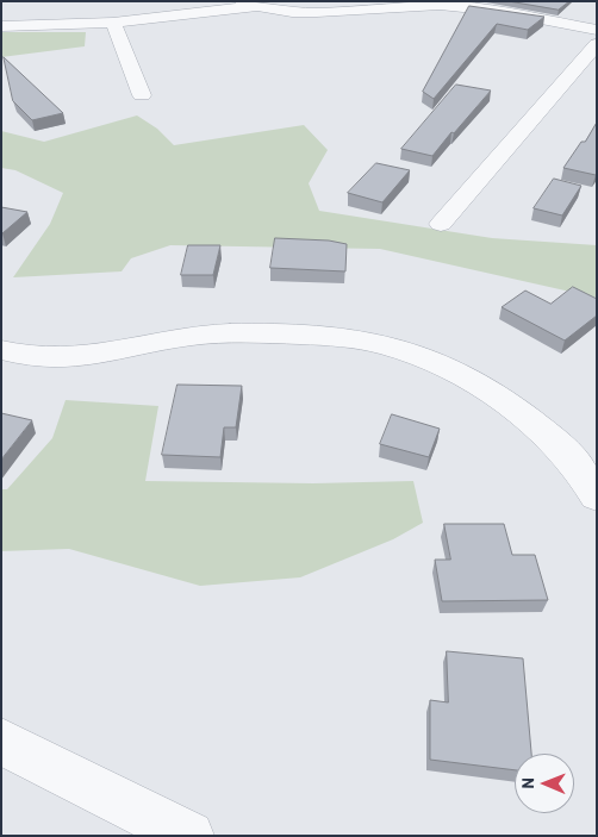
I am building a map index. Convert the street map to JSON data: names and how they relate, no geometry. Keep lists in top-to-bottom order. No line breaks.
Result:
{"north":"left"}
